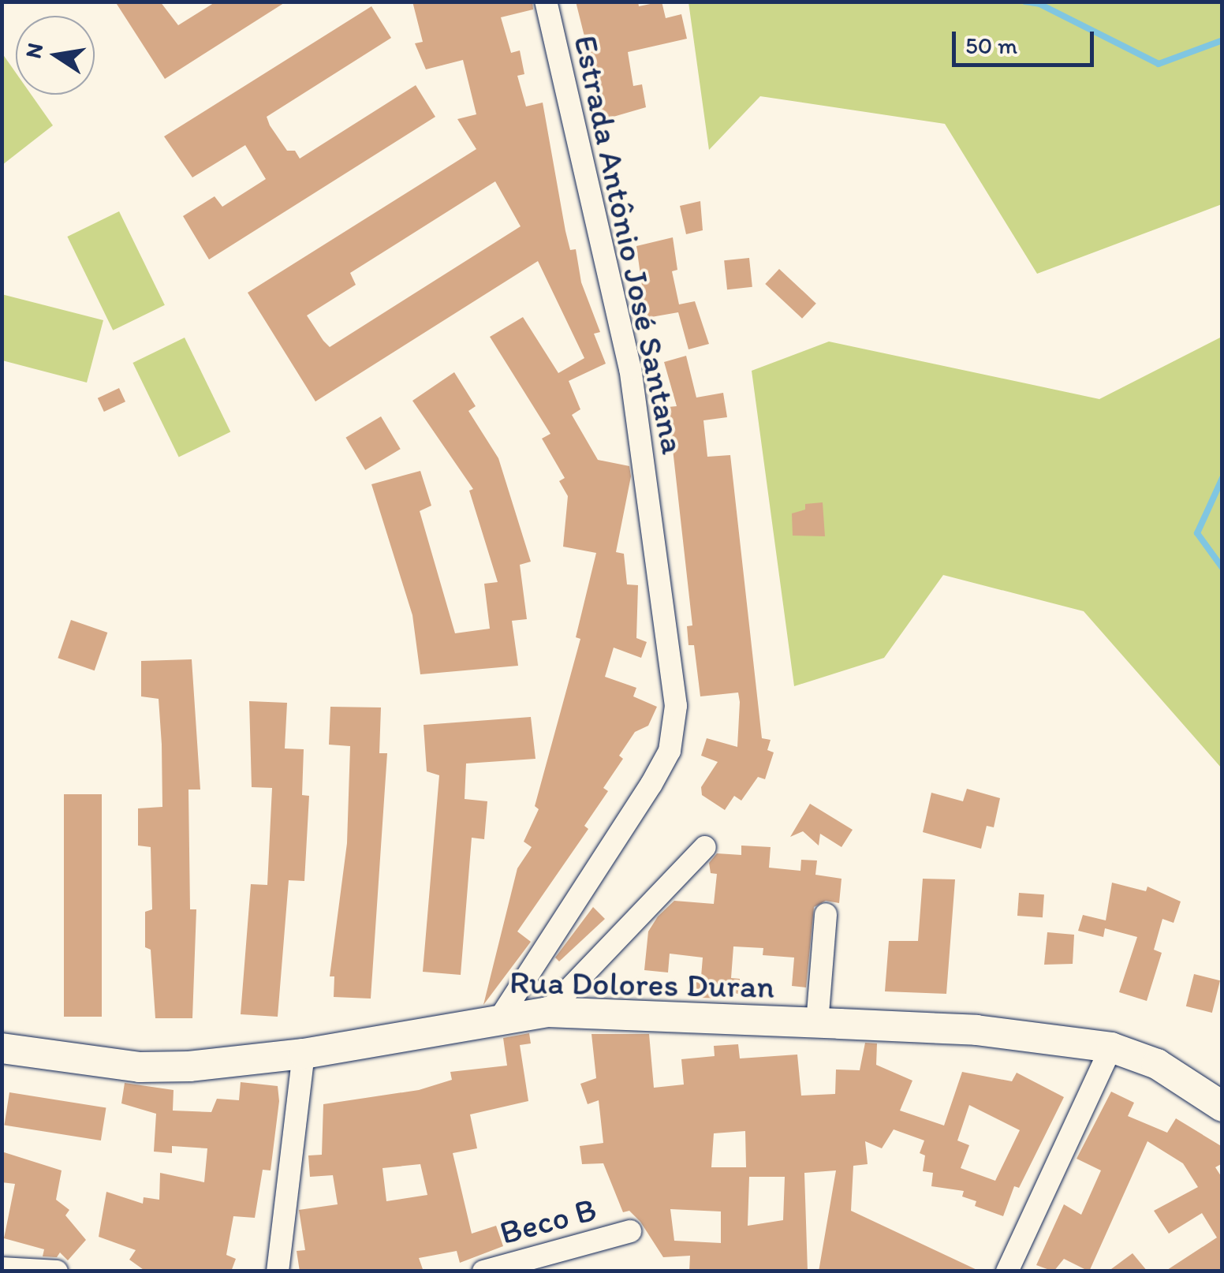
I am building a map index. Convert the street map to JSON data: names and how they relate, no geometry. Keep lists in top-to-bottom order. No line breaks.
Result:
{"streets":{"street":["Estrada Antônio José Santana","Rua Dolores Duran","Beco B"]},"crossings":[["Estrada Antônio José Santana","Rua Dolores Duran"]],"scale_bar":"50 m","north":"left"}
